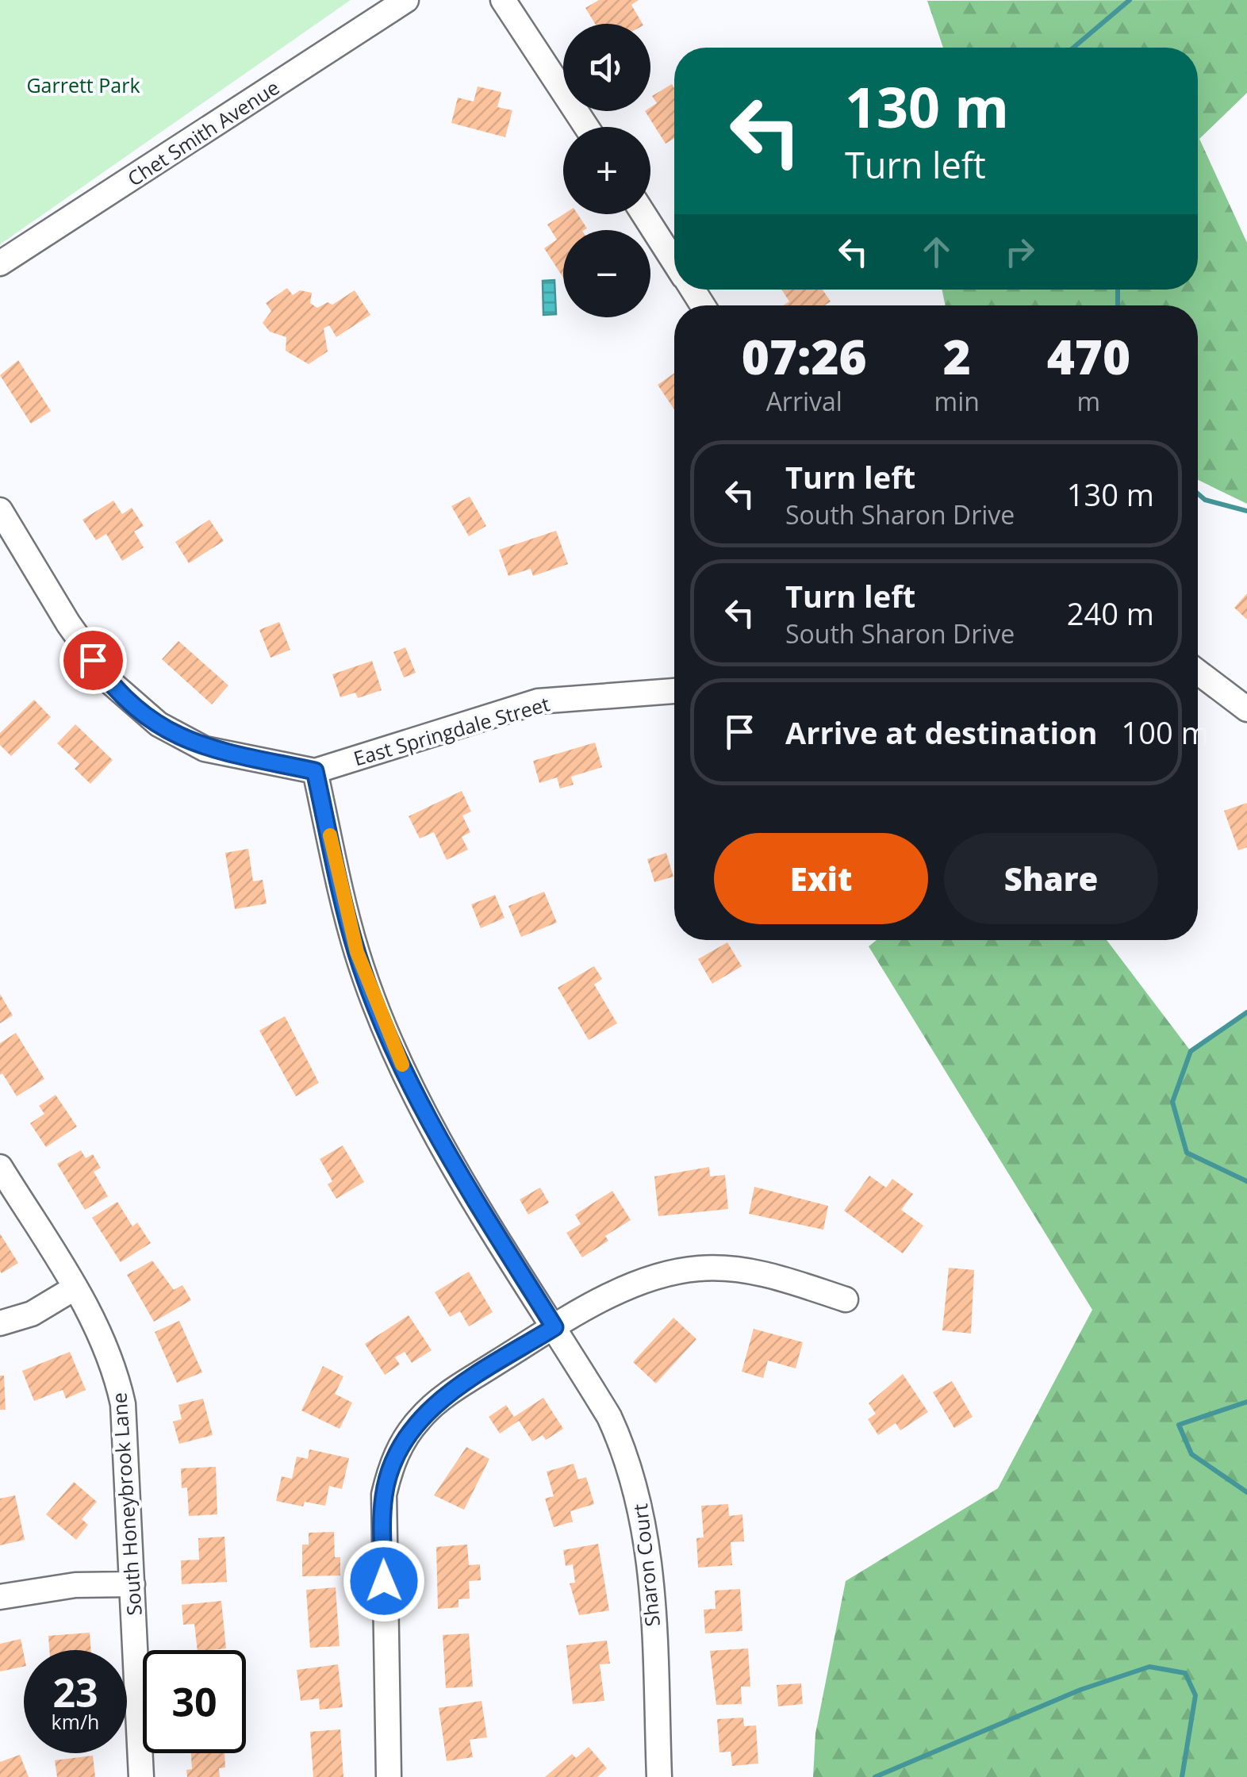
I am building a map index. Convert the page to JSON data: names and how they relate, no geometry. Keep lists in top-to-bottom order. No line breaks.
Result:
{"streets":{"street":["Chet Smith Avenue","East Springdale Street","South Honeybrook Lane","Sharon Court"]},"crossings":[["East Springdale Street","Sharon Court"]],"parks":["Garrett Park"],"page":{"map_buttons":["+","−"],"turn":["130 m","Turn left"],"eta":["07:26","Arrival","2","min","470","m"],"list":[{"name":"Turn left","note":"South Sharon Drive","value":"130 m"},{"name":"Turn left","note":"South Sharon Drive","value":"240 m"},{"name":"Arrive at destination","value":"100 m"}],"buttons":["Exit","Share"],"speed":"23 km/h","limit":"30"}}
